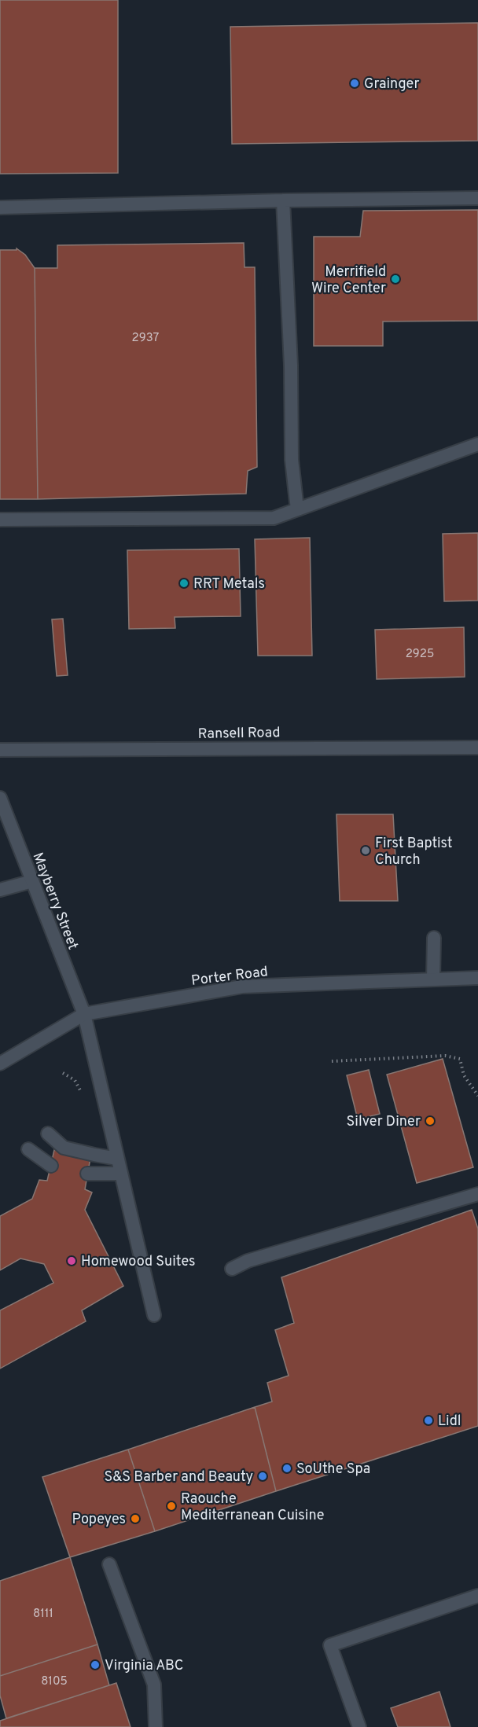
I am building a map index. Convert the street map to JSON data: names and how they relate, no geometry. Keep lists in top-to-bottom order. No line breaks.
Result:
{"streets":{"street":["Ransell Road","Mayberry Street","Porter Road"]},"crossings":[["Mayberry Street","Porter Road"]],"places":["Grainger","Merrifield Wire Center","RRT Metals","First Baptist Church","Silver Diner","Homewood Suites","Lidl","SoUthe Spa","S&S Barber and Beauty","Raouche Mediterranean Cuisine","Popeyes","Virginia ABC"],"house_numbers":["2937","2925","8111","8105"]}
